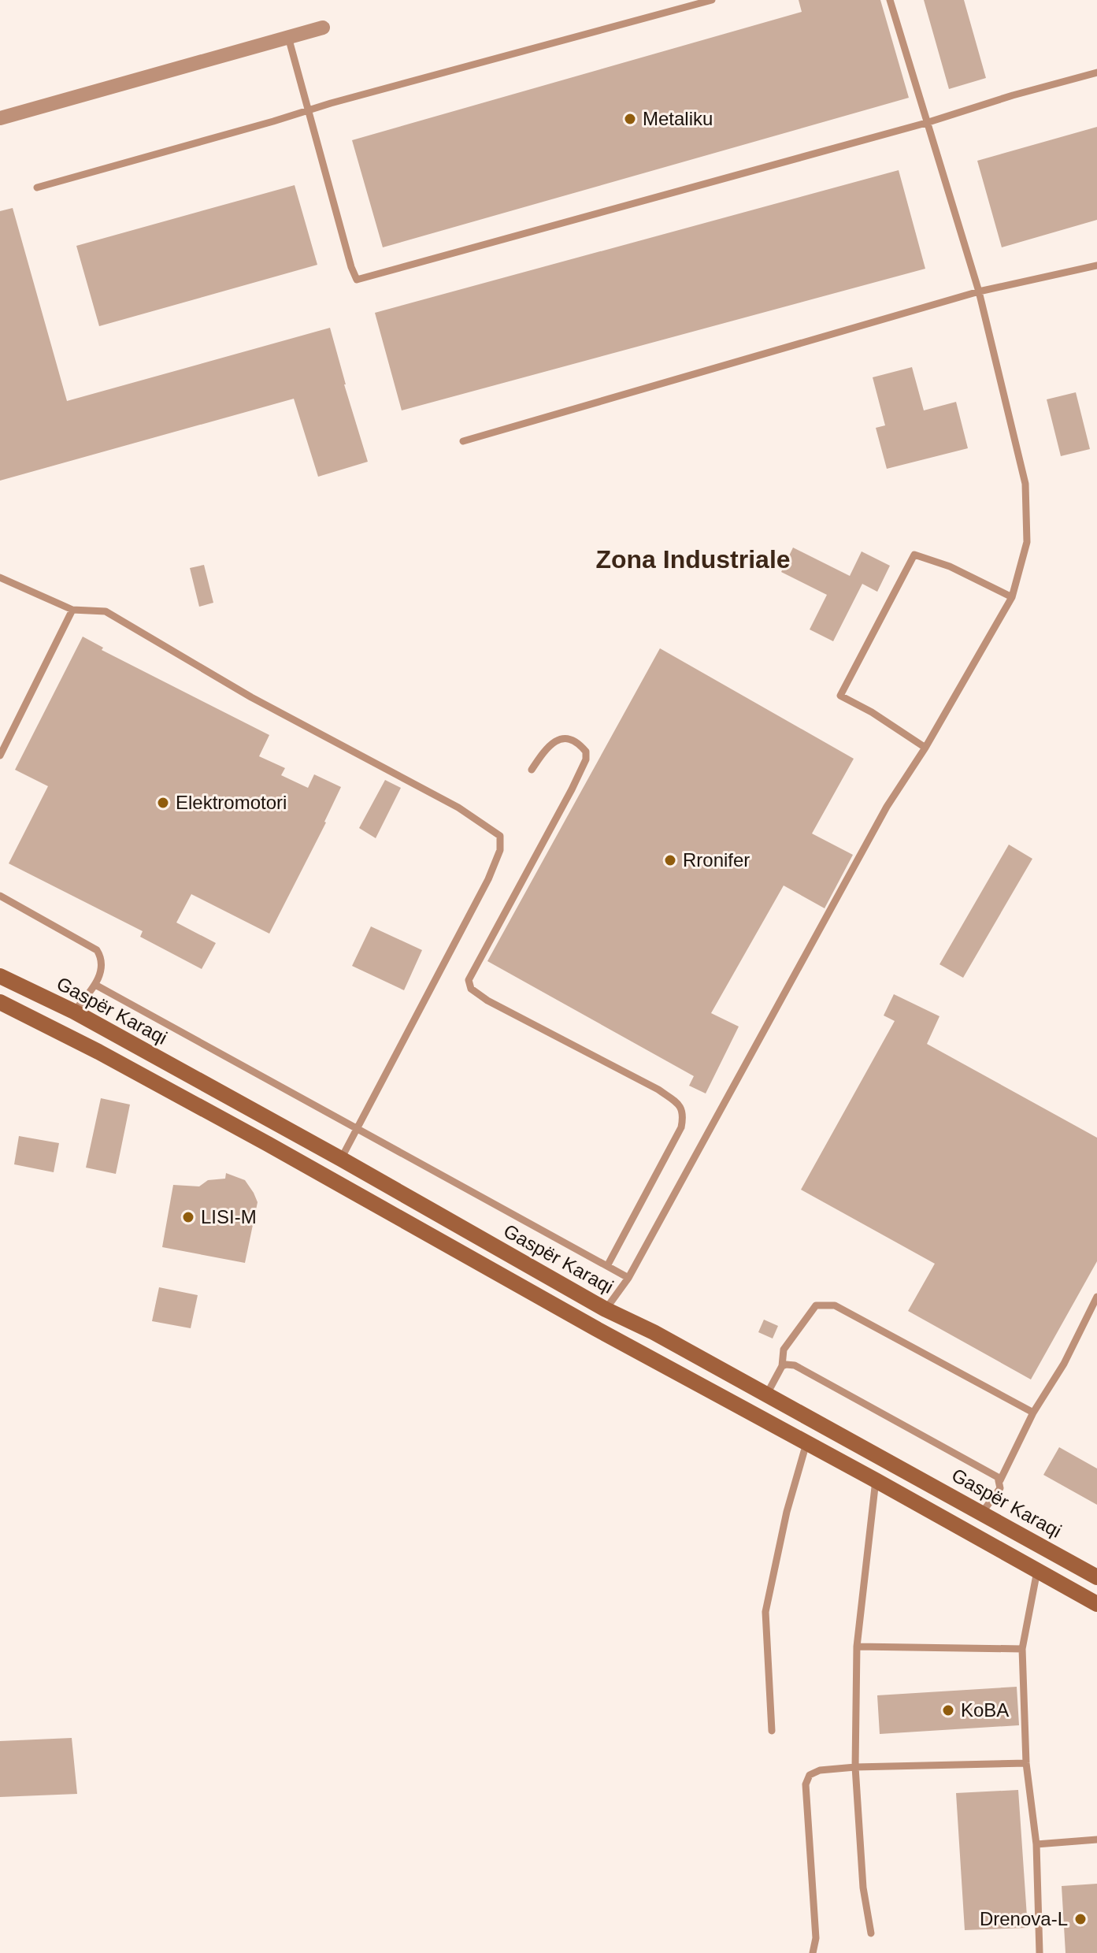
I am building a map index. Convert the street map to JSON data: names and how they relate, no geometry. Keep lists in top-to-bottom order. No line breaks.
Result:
{"streets":{"main road":["Gaspër Karaqi"]},"districts":["Zona Industriale"],"places":["Metaliku","Elektromotori","Rronifer","LISI-M","KoBA","Drenova-L"]}
